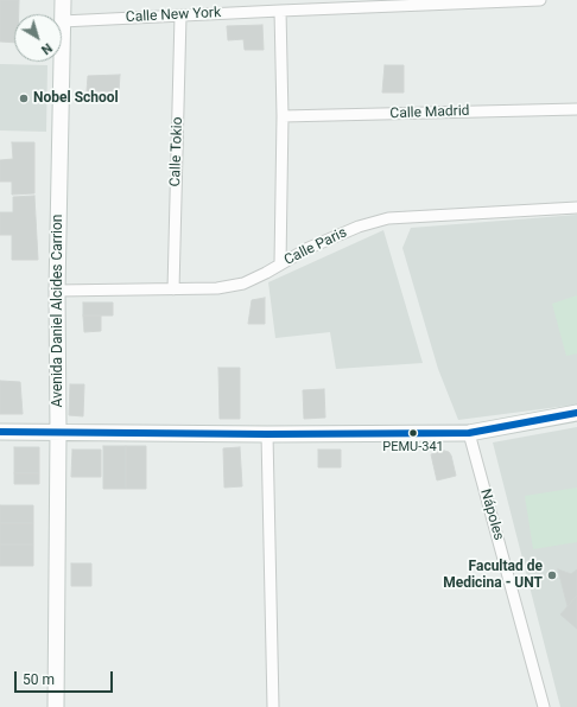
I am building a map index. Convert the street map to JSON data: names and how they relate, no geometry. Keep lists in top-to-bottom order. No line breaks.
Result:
{"streets":{"street":["Calle New York","Calle Madrid","Calle Tokio","Calle Paris","Avenida Daniel Alcides Carrion","Nápoles"]},"crossings":[["Calle New York","Calle Tokio"],["Calle New York","Avenida Daniel Alcides Carrion"],["Calle Tokio","Calle Paris"],["Calle Paris","Avenida Daniel Alcides Carrion"]],"places":["Nobel School","PEMU-341","Facultad de Medicina - UNT"],"scale_bar":"50 m","north":"bottom right"}
